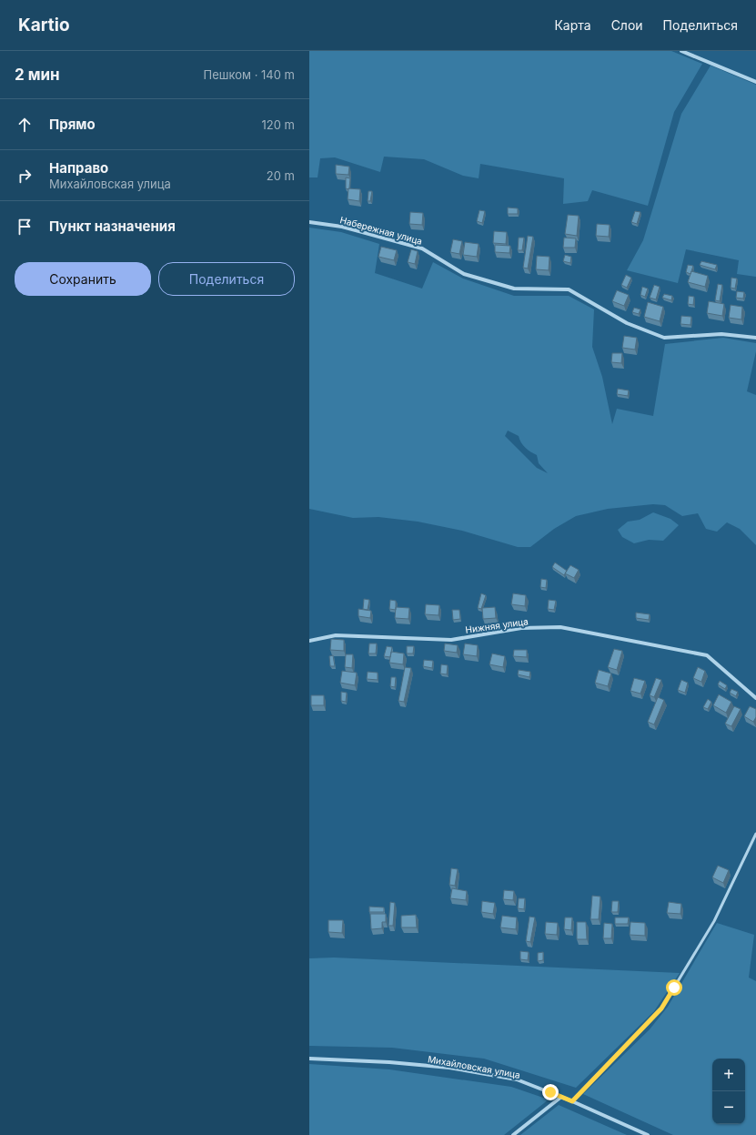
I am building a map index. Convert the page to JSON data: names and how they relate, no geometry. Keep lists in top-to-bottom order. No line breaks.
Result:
{"streets":{"street":["Набережная улица","Нижняя улица","Михайловская улица"]},"page":{"header":"Kartio","nav":["Карта","Слои","Поделиться"],"heading":["2 мин","Пешком · 140 m"],"list":[["Прямо","120 m"],["Направо","Михайловская улица","20 m"],"Пункт назначения"],"buttons":["Сохранить","Поделиться"],"map_buttons":["+","−"]}}
